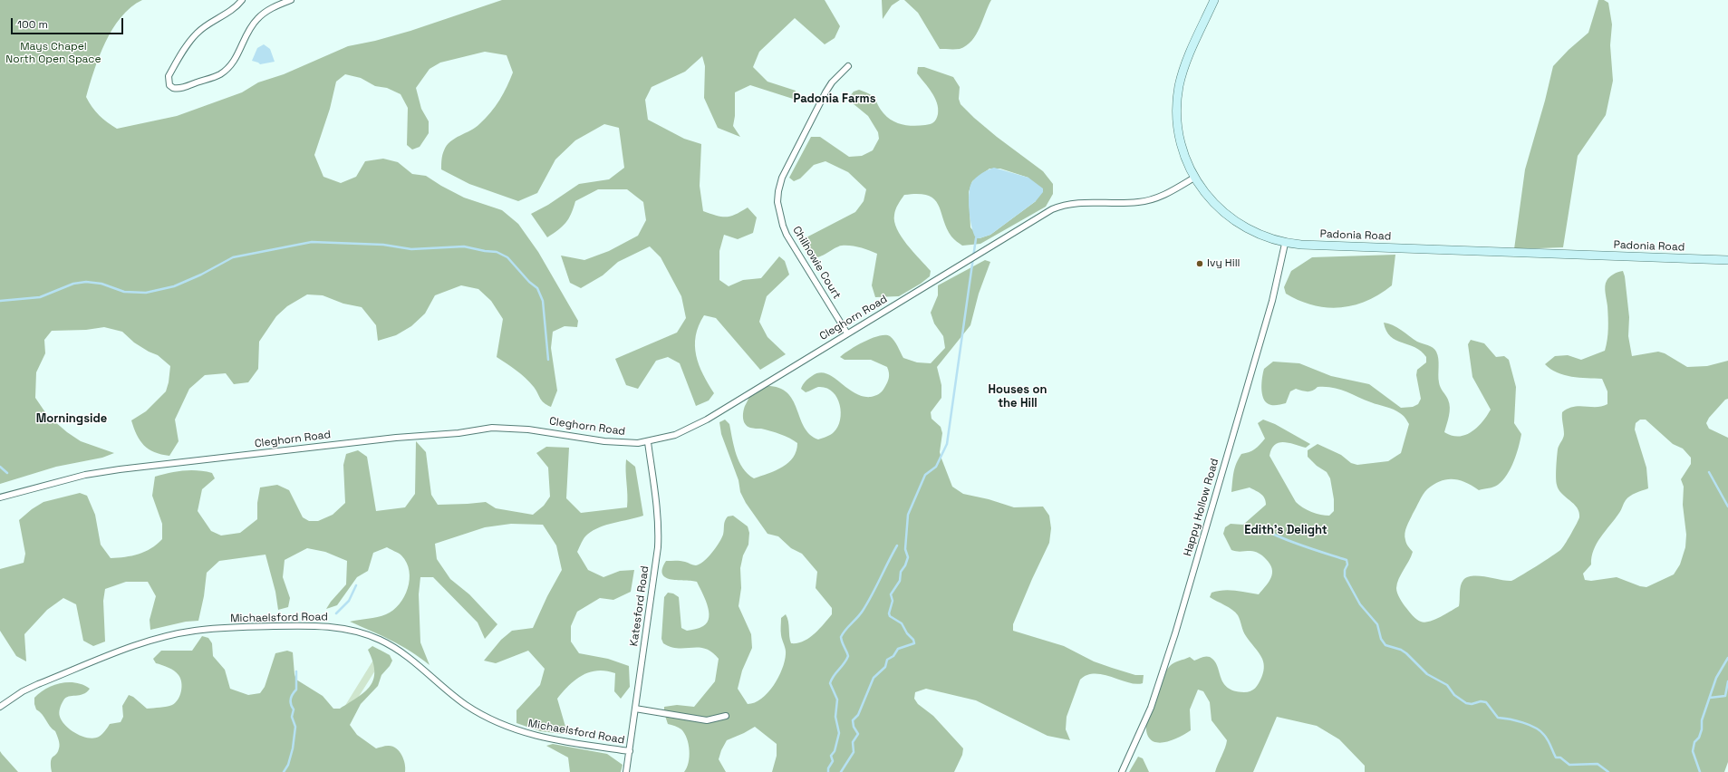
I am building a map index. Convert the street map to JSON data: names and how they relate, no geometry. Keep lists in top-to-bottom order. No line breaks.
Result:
{"streets":{"main road":["Padonia Road"],"street":["Chilhowie Court","Cleghorn Road","Happy Hollow Road","Katesford Road","Michaelsford Road"]},"crossings":[["Padonia Road","Cleghorn Road"],["Padonia Road","Happy Hollow Road"],["Chilhowie Court","Cleghorn Road"],["Cleghorn Road","Katesford Road"],["Katesford Road","Michaelsford Road"]],"districts":["Padonia Farms","Houses on the Hill","Morningside","Edith's Delight"],"parks":["Mays Chapel North Open Space"],"places":["Ivy Hill"],"scale_bar":"100 m"}
